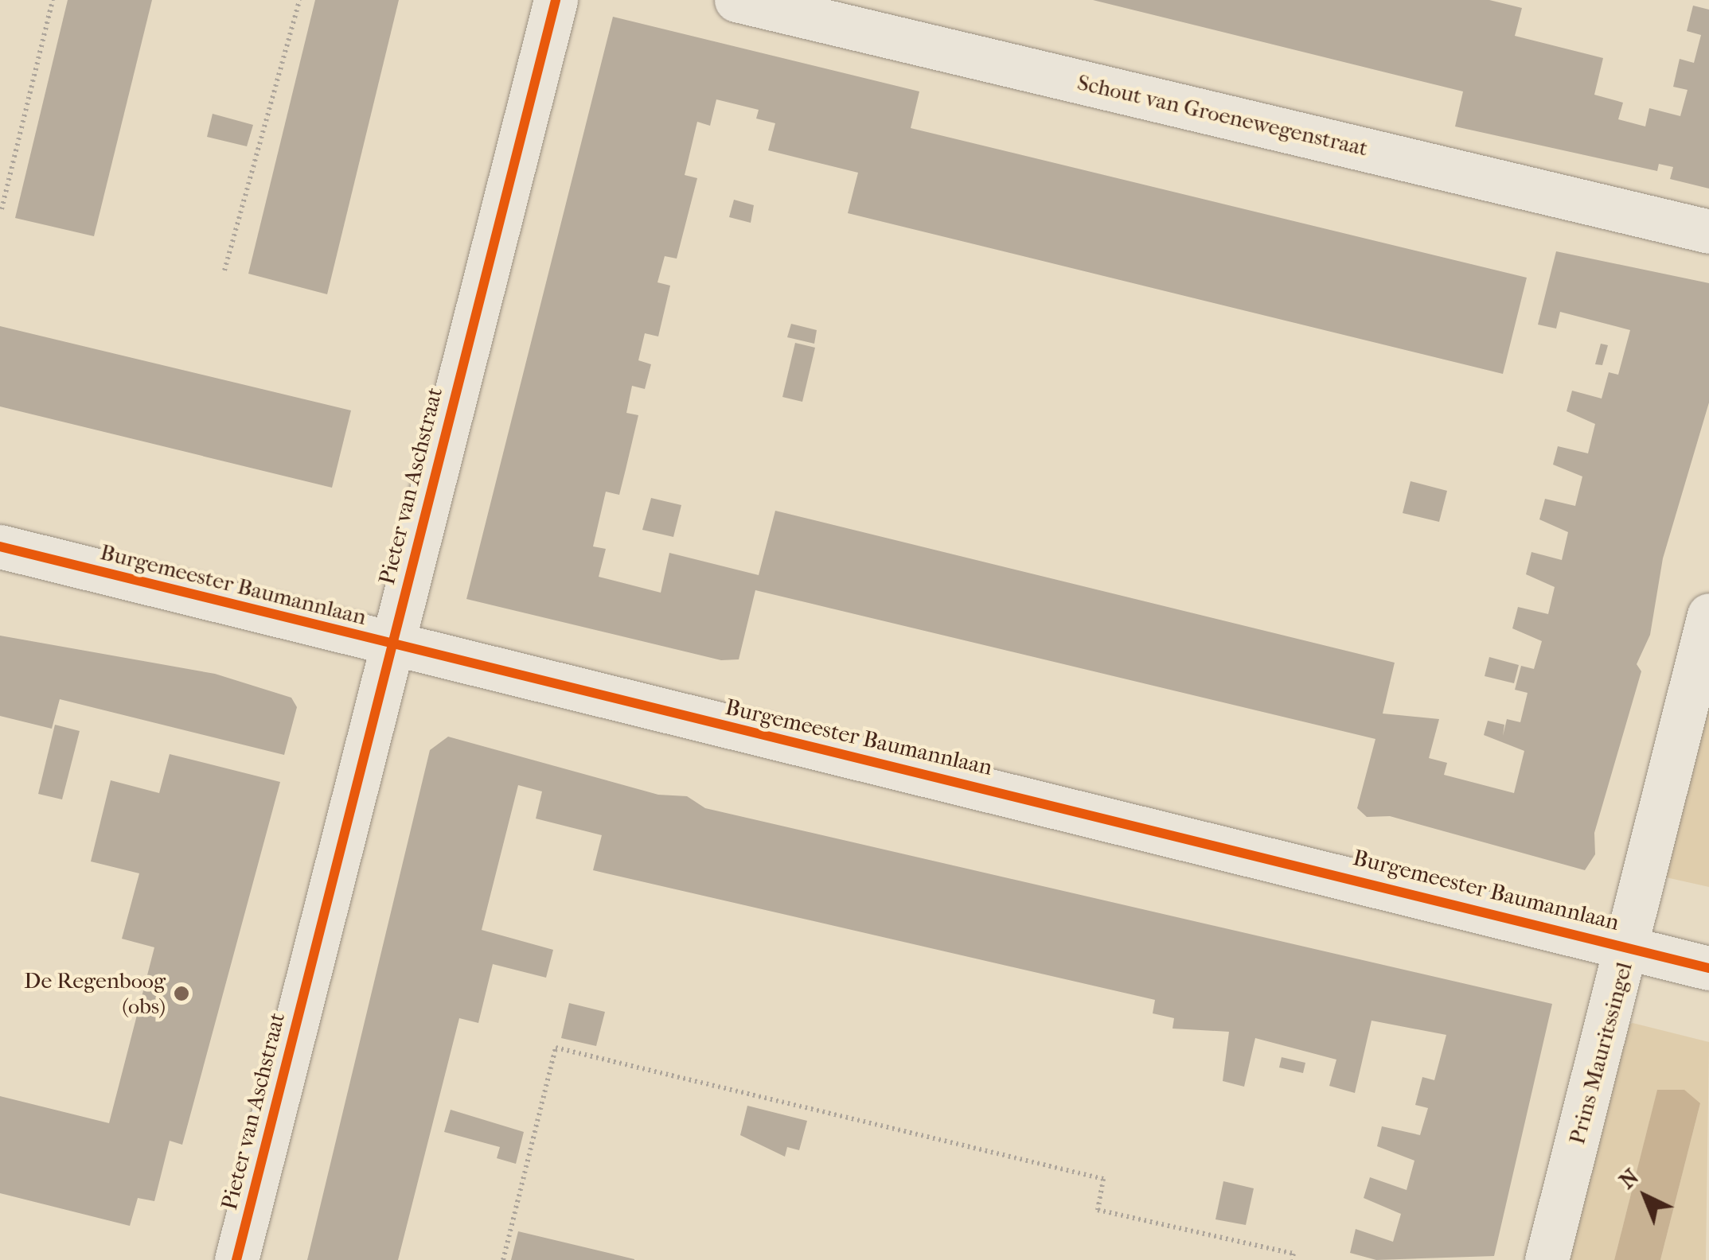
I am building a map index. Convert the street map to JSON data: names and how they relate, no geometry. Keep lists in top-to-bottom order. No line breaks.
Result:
{"streets":{"street":["Schout van Groenewegenstraat","Pieter van Aschstraat","Burgemeester Baumannlaan","Prins Mauritssingel"]},"crossings":[["Pieter van Aschstraat","Burgemeester Baumannlaan"],["Burgemeester Baumannlaan","Prins Mauritssingel"]],"places":["De Regenboog (obs)"],"north":"top left"}
